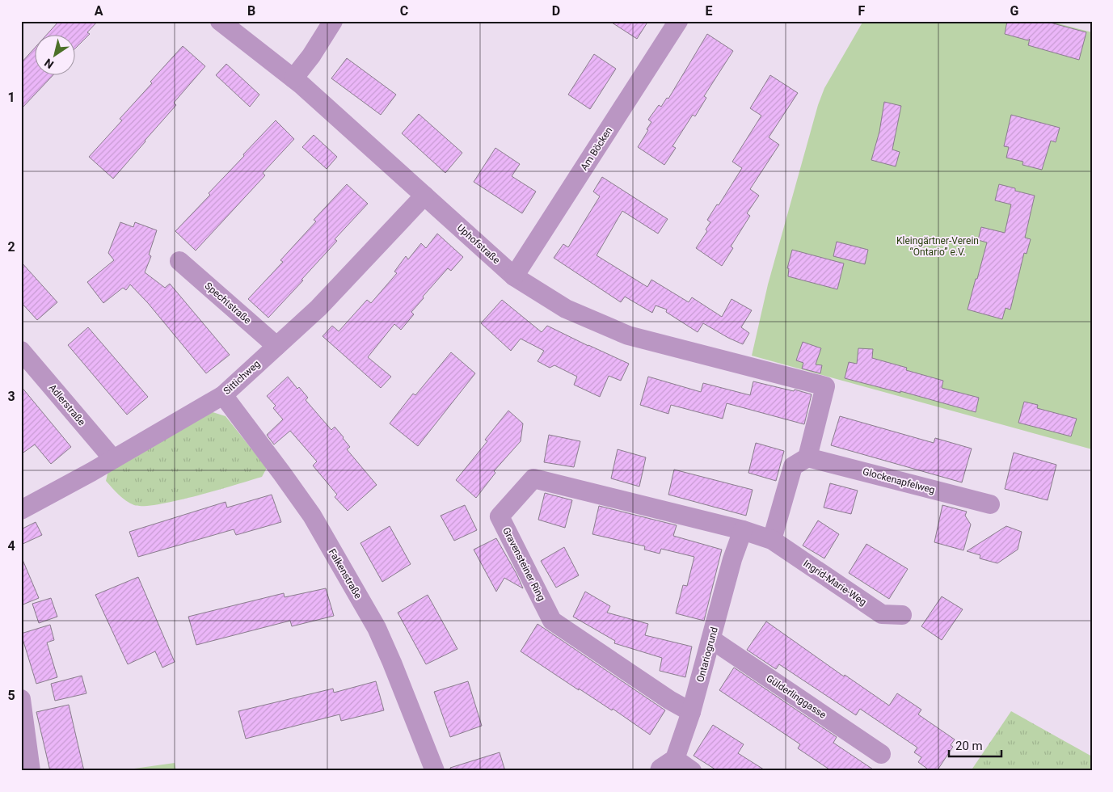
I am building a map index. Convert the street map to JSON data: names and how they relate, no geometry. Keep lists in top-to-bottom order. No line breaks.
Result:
{"streets":{"street":["Am Böcken","Uphofstraße","Spechtstraße","Sittichweg","Adlerstraße","Glockenapfelweg","Gravensteiner Ring","Falkenstraße","Ingrid-Marie-Weg","Ontariogrund","Gülderlinggasse"]},"crossings":[["Am Böcken","Uphofstraße"],["Uphofstraße","Sittichweg"],["Uphofstraße","Glockenapfelweg"],["Spechtstraße","Sittichweg"],["Sittichweg","Adlerstraße"],["Sittichweg","Falkenstraße"],["Gravensteiner Ring","Ingrid-Marie-Weg"],["Gravensteiner Ring","Ontariogrund"],["Ontariogrund","Gülderlinggasse"]],"parks":["Kleingärtner-Verein “Ontario” e.V."],"scale_bar":"20 m","north":"bottom left","grid":{"columns":["A","B","C","D","E","F","G"],"rows":["1","2","3","4","5"]}}
